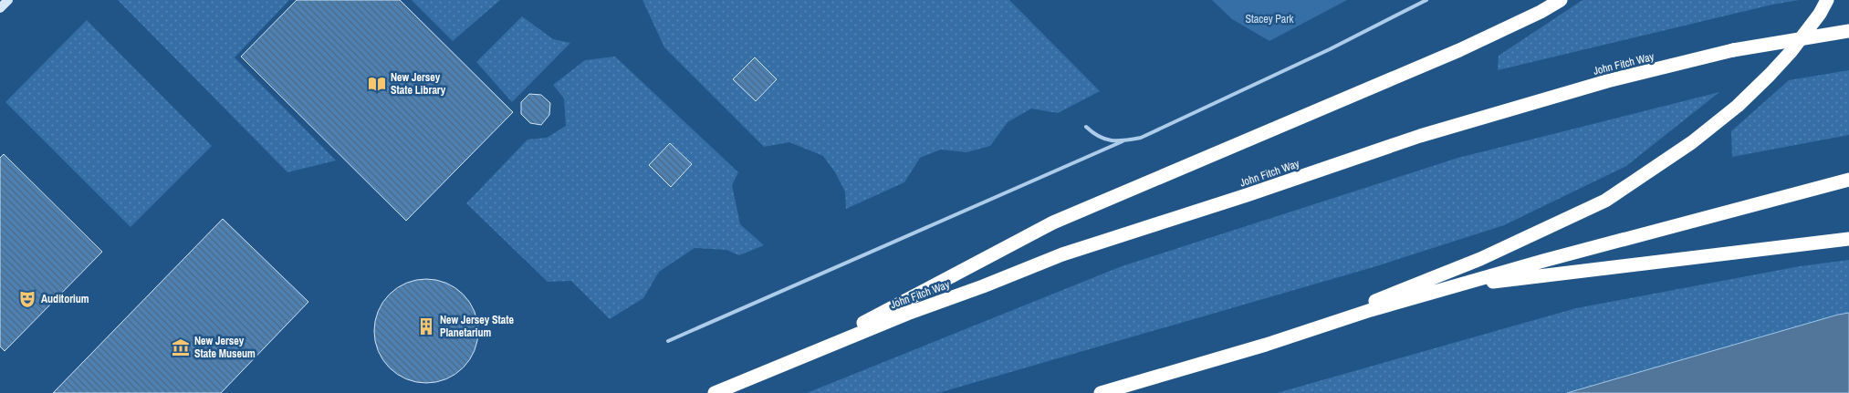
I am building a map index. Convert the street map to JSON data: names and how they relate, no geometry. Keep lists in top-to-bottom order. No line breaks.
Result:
{"streets":{"highway":["John Fitch Way"]},"parks":["Stacey Park"],"places":{"library":["New Jersey State Library"],"theatre":["Auditorium"],"building":["New Jersey State Planetarium"],"museum":["New Jersey State Museum"]}}
